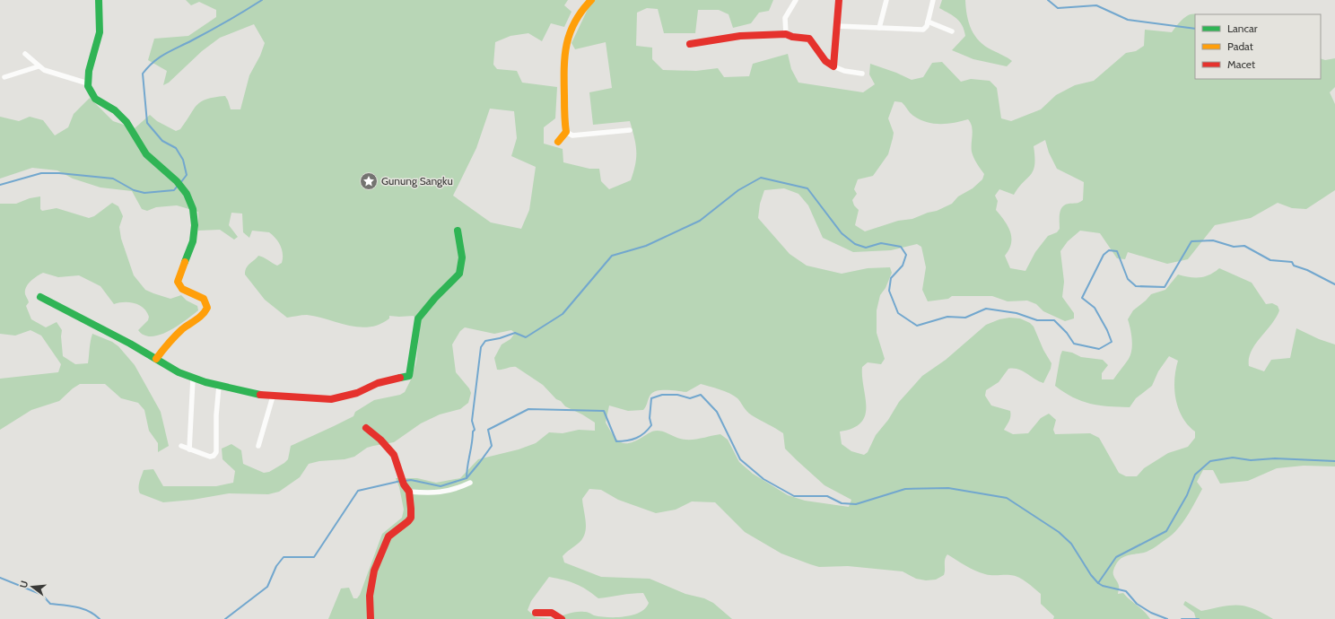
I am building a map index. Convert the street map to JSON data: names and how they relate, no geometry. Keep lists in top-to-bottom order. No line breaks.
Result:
{"places":{"place":["Gunung Sangku"]},"legend":["Lancar","Padat","Macet"],"north":"left"}
